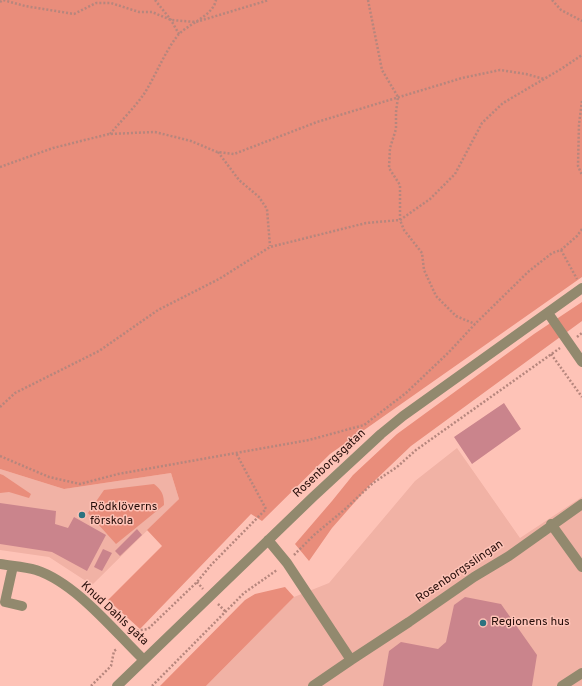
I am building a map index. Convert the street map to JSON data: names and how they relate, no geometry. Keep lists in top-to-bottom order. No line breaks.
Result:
{"streets":{"street":["Rosenborgsgatan","Rosenborgsslingan","Knud Dahls gata"]},"crossings":[["Rosenborgsgatan","Knud Dahls gata"]],"places":["Rödklöverns förskola","Regionens hus"]}
